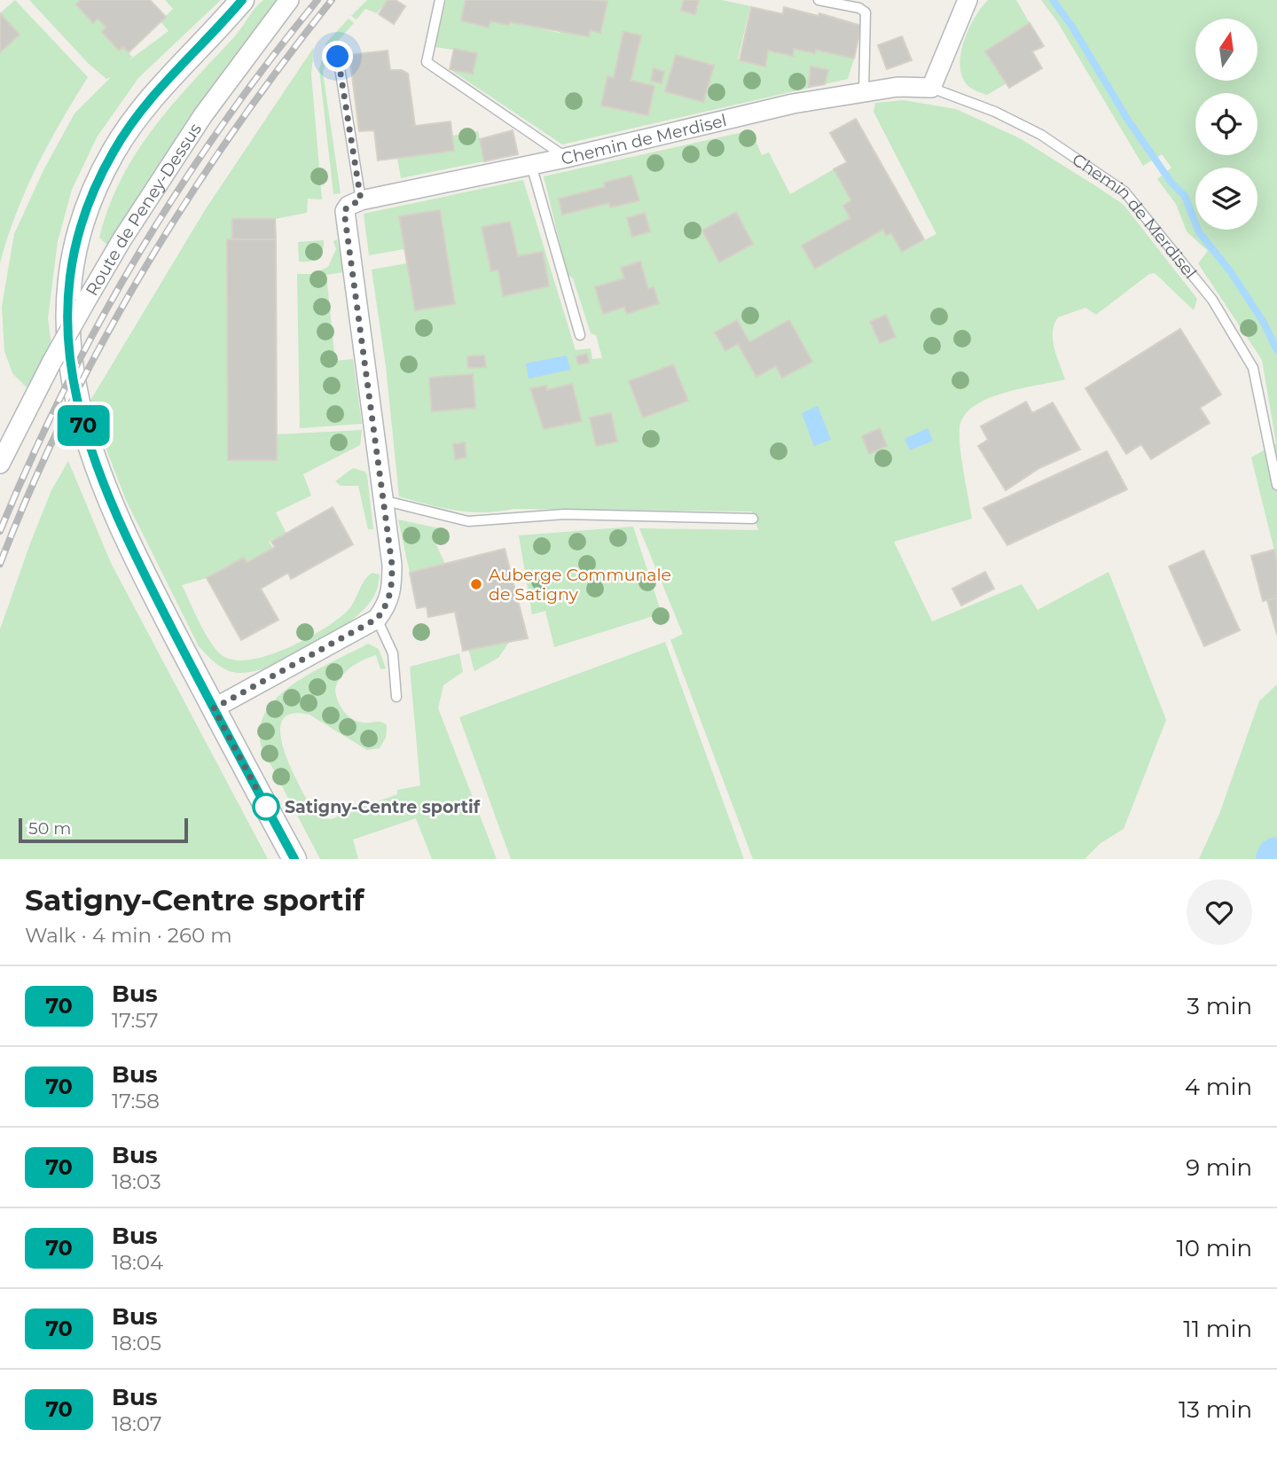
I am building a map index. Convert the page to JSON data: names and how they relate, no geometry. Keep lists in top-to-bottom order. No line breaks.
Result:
{"streets":{"street":["Chemin de Merdisel","Route de Peney-Dessus"]},"places":["Auberge Communale de Satigny","Satigny-Centre sportif"],"lines":["bus line 70"],"scale_bar":"50 m","north":"top","page":{"on_map":"70","scale":"50 m","heading":["Satigny-Centre sportif","Walk · 4 min · 260 m"],"list":[{"mark":"70","name":"Bus","note":"17:57","value":"3 min"},{"mark":"70","name":"Bus","note":"17:58","value":"4 min"},{"mark":"70","name":"Bus","note":"18:03","value":"9 min"},{"mark":"70","name":"Bus","note":"18:04","value":"10 min"},{"mark":"70","name":"Bus","note":"18:05","value":"11 min"},{"mark":"70","name":"Bus","note":"18:07","value":"13 min"}]}}
